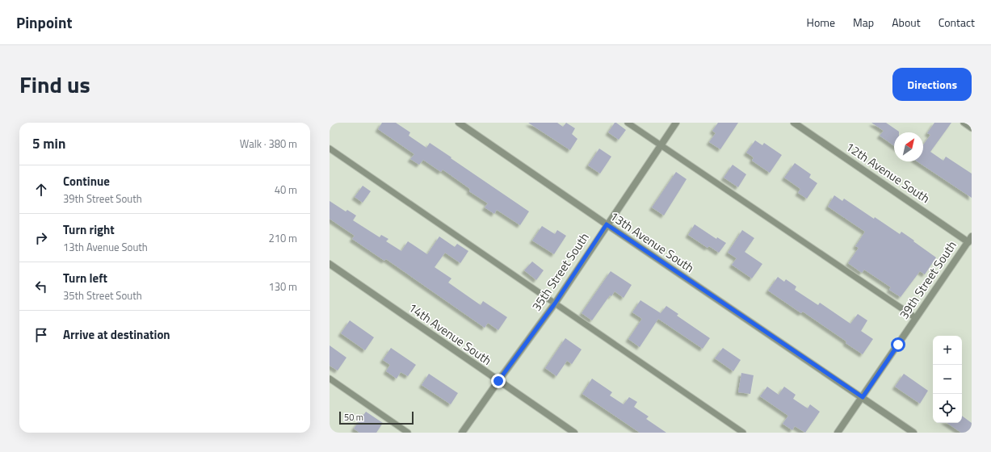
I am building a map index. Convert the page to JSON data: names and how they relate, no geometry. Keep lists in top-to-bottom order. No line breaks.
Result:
{"streets":{"street":["12th Avenue South","13th Avenue South","35th Street South","39th Street South","14th Avenue South"]},"crossings":[["12th Avenue South","39th Street South"],["13th Avenue South","35th Street South"],["13th Avenue South","39th Street South"],["35th Street South","14th Avenue South"]],"scale_bar":"50 m","north":"top right","page":{"header":"Pinpoint","nav":["Home","Map","About","Contact"],"title":"Find us","buttons":"Directions","heading":["5 min","Walk · 380 m"],"list":[["Continue","39th Street South","40 m"],["Turn right","13th Avenue South","210 m"],["Turn left","35th Street South","130 m"],"Arrive at destination"],"map_buttons":["+","−"],"scale":"50 m"}}
